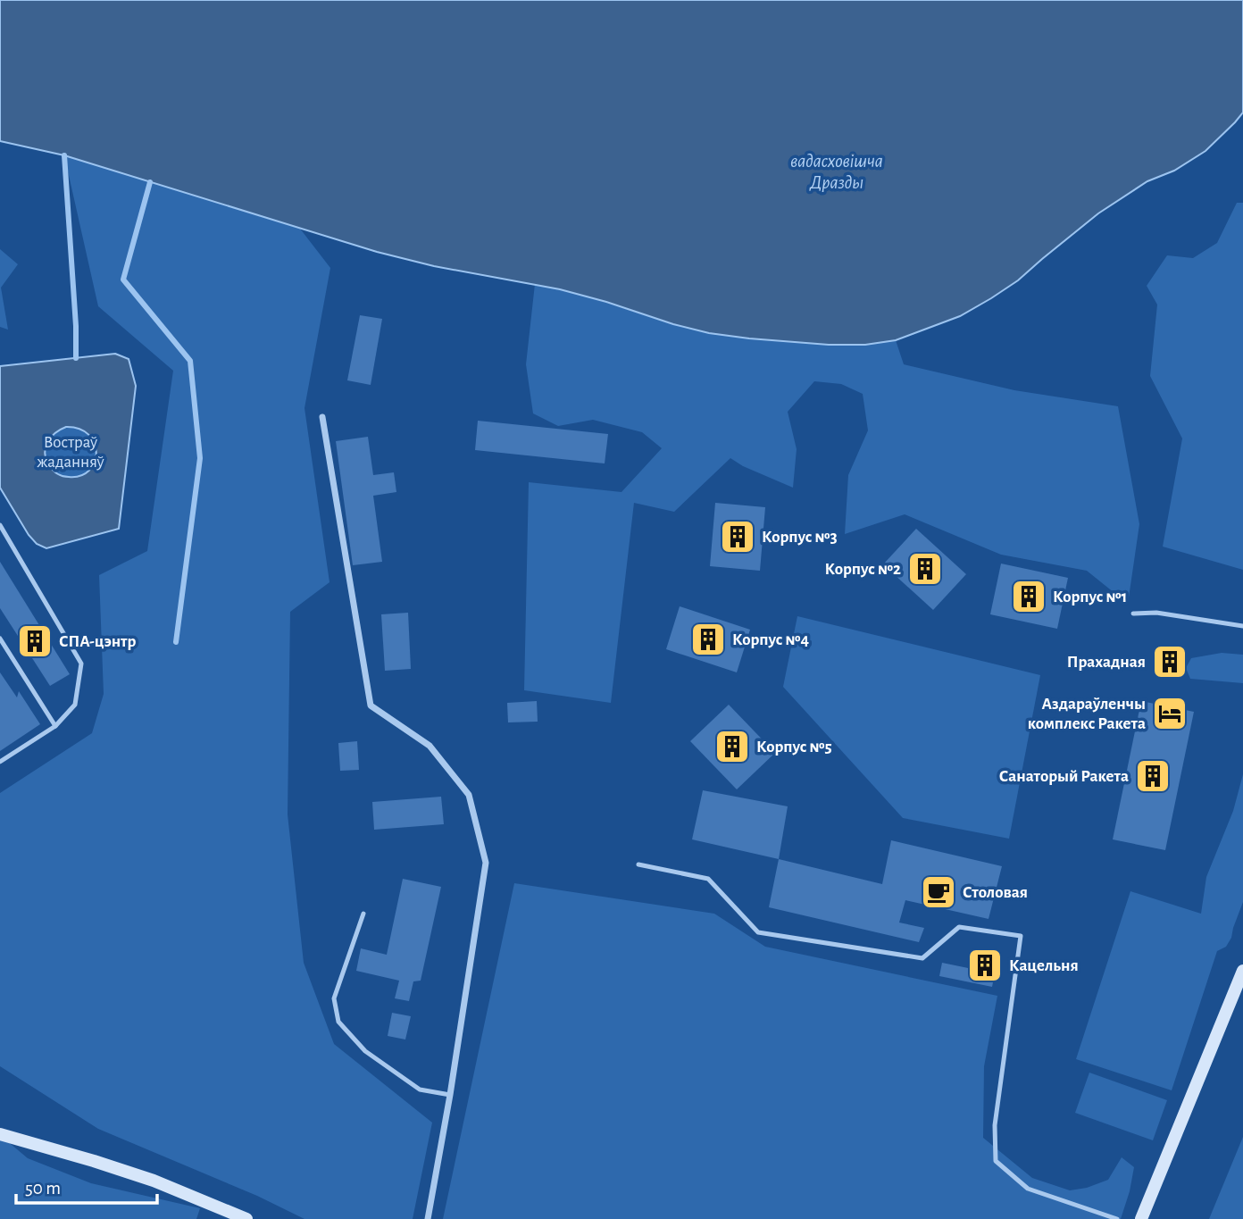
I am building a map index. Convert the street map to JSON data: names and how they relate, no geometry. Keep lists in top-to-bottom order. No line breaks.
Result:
{"water":["вадасховішча Дразды"],"parks":["Востраў жаданняў"],"places":{"building":["Корпус №3","Корпус №2","Корпус №1","Корпус №4","СПА-цэнтр","Прахадная","Корпус №5","Санаторый Ракета","Кацельня"],"hotel":["Аздараўленчы комплекс Ракета"],"cafe":["Столовая"]},"scale_bar":"50 m"}
